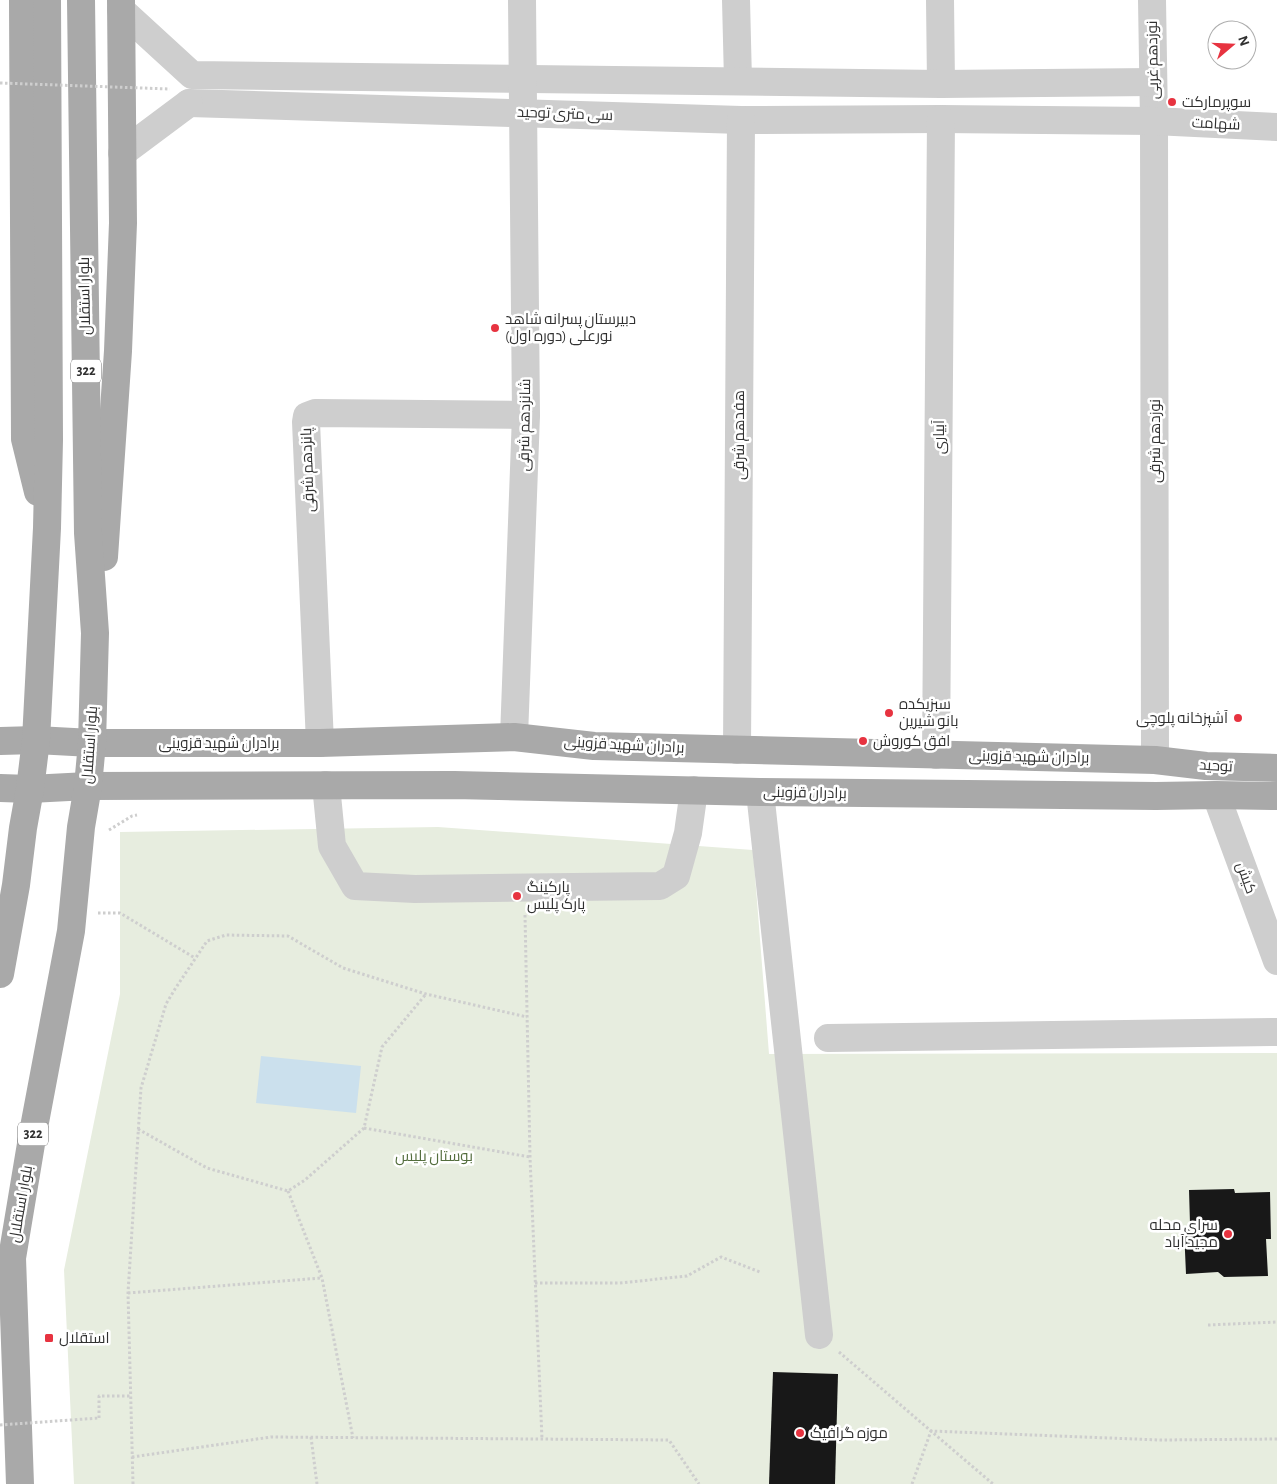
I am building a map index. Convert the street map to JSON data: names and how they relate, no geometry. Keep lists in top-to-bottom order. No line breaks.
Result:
{"streets":{"main road":["بلوار استقلال","322","برادران شهید قزوینی","توحید","برادران قزوینی"],"street":["نوزدهم غربی","سی متری توحید","شهامت","شانزدهم شرقی","هفدهم شرقی","آبیاری","نوزدهم شرقی","پانزدهم شرقی","کیش"]},"crossings":[["نوزدهم غربی","شهامت"],["نوزدهم غربی","نوزدهم شرقی"],["سی متری توحید","شهامت"],["سی متری توحید","شانزدهم شرقی"],["سی متری توحید","هفدهم شرقی"],["سی متری توحید","آبیاری"],["شهامت","آبیاری"],["شهامت","نوزدهم شرقی"],["بلوار استقلال","برادران شهید قزوینی"],["322","برادران شهید قزوینی"],["شانزدهم شرقی","پانزدهم شرقی"],["شانزدهم شرقی","برادران شهید قزوینی"],["هفدهم شرقی","برادران شهید قزوینی"],["آبیاری","برادران شهید قزوینی"],["نوزدهم شرقی","برادران شهید قزوینی"],["نوزدهم شرقی","توحید"],["پانزدهم شرقی","برادران شهید قزوینی"],["برادران شهید قزوینی","توحید"],["توحید","برادران قزوینی"],["توحید","کیش"]],"parks":["بوستان پلیس"],"places":{"other":["سوپرمارکت","دبیرستان پسرانه شاهد نورعلی (دوره اول)","سبزیکده بانو شیرین","آشپزخانه پلوچی","افق کوروش","پارکینگ پارک پلیس","سرای محله مجید آباد","موزه گرافیک"],"transit":["استقلال"]},"north":"right"}
